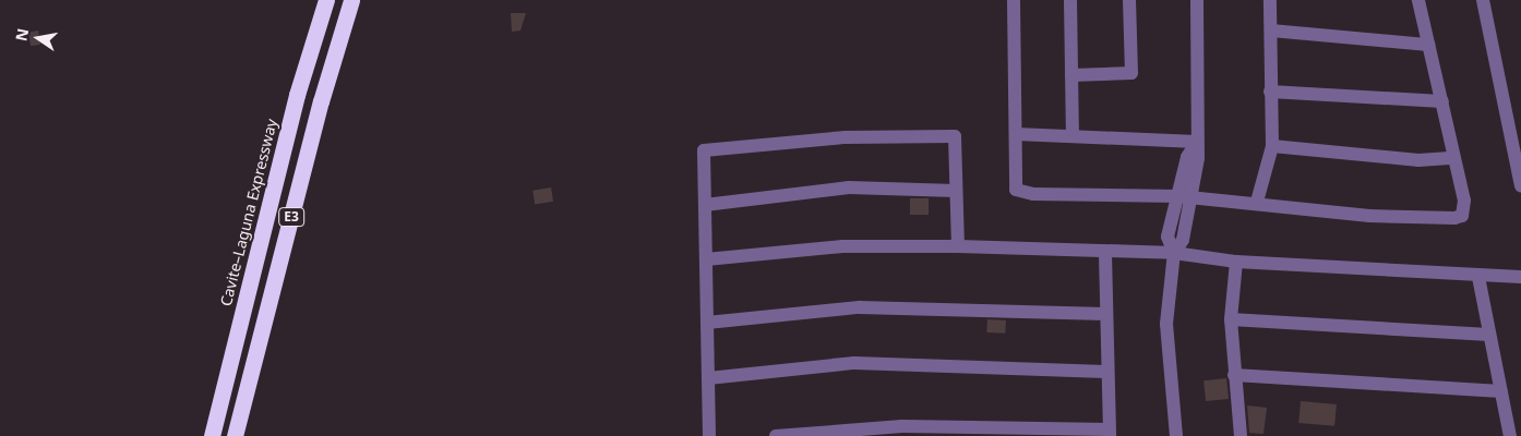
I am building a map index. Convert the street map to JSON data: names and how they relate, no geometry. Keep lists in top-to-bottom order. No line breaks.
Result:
{"streets":{"highway":["Cavite–Laguna Expressway","E3"]},"north":"left"}
